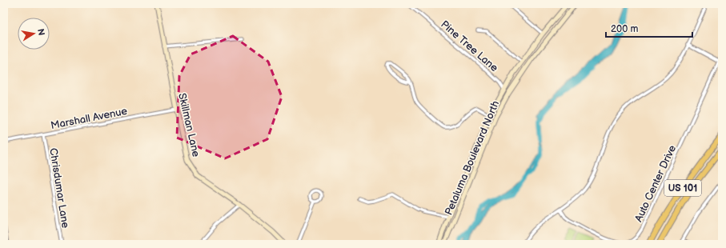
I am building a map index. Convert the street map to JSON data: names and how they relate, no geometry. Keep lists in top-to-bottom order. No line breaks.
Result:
{"streets":{"highway":["US 101"],"main road":["Skillman Lane","Petaluma Boulevard North"],"street":["Pine Tree Lane","Marshall Avenue","Auto Center Drive","Chrisdumar Lane"]},"crossings":[["Pine Tree Lane","Petaluma Boulevard North"],["Marshall Avenue","Skillman Lane"],["Marshall Avenue","Chrisdumar Lane"]],"scale_bar":"200 m","north":"right"}
